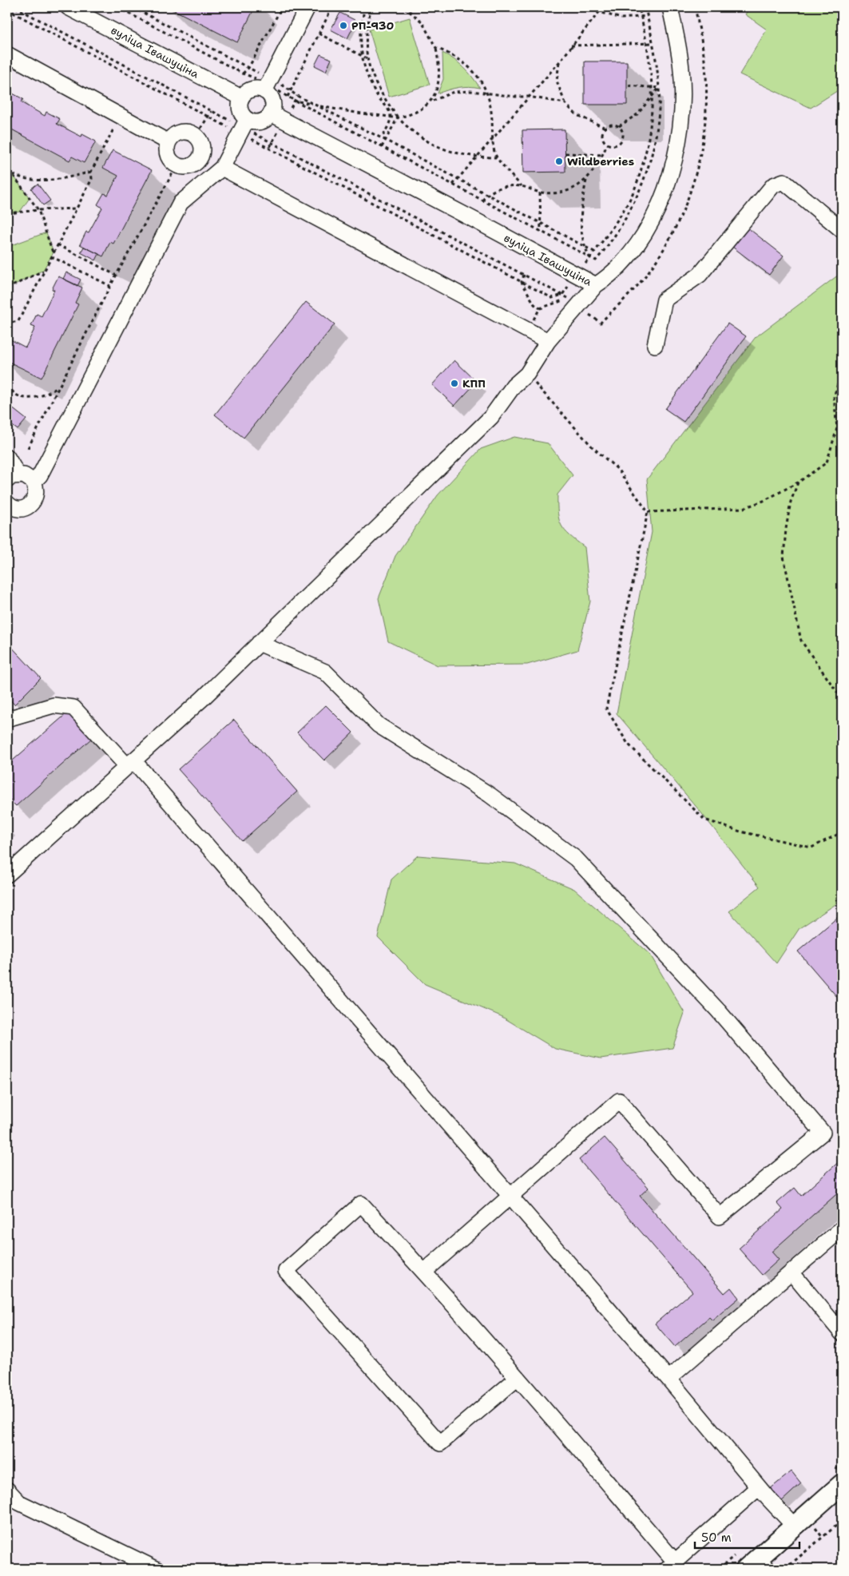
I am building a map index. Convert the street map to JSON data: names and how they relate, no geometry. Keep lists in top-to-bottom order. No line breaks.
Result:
{"streets":{"street":["вуліца Івашуціна"]},"places":["РП-930","Wildberries","КПП"],"scale_bar":"50 m"}
